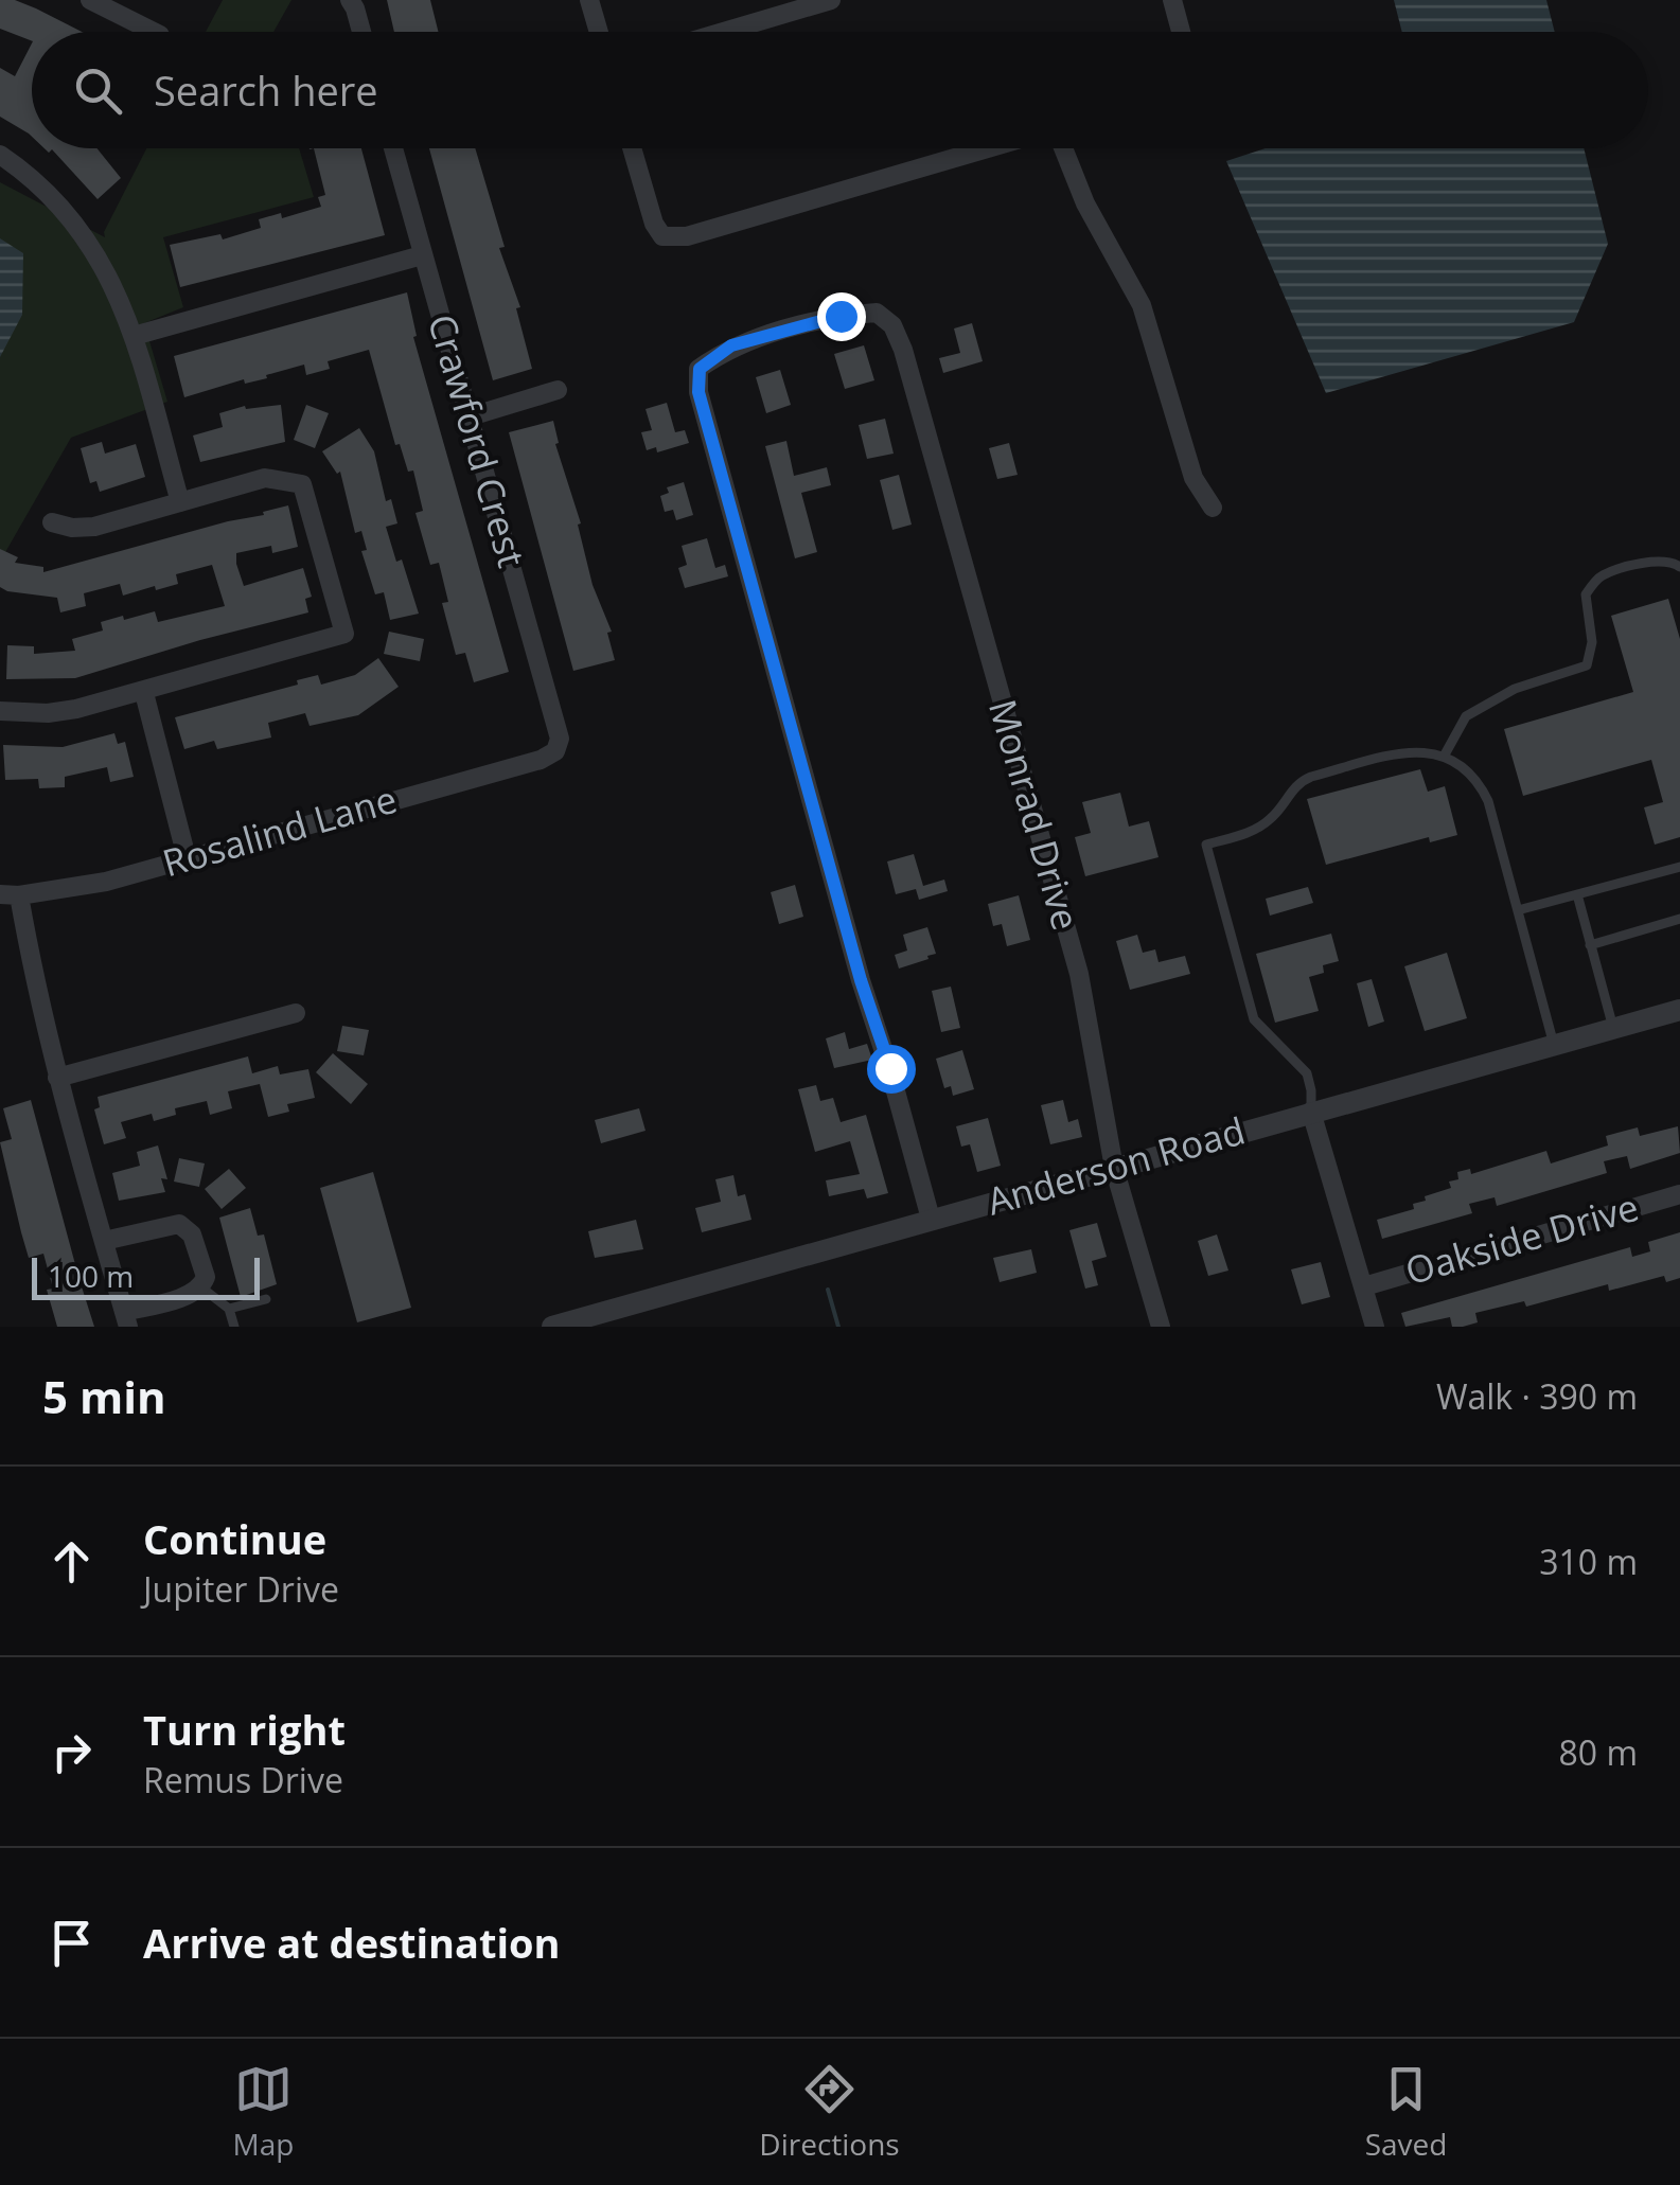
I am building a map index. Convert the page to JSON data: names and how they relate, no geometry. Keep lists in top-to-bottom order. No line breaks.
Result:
{"streets":{"street":["Crawford Crest","Monrad Drive","Rosalind Lane","Anderson Road","Oakside Drive"]},"crossings":[["Crawford Crest","Rosalind Lane"],["Monrad Drive","Anderson Road"]],"scale_bar":"100 m","page":{"search":"Search here","scale":"100 m","heading":["5 min","Walk · 390 m"],"list":[["Continue","Jupiter Drive","310 m"],["Turn right","Remus Drive","80 m"],"Arrive at destination"],"nav":["Map","Directions","Saved"]}}
